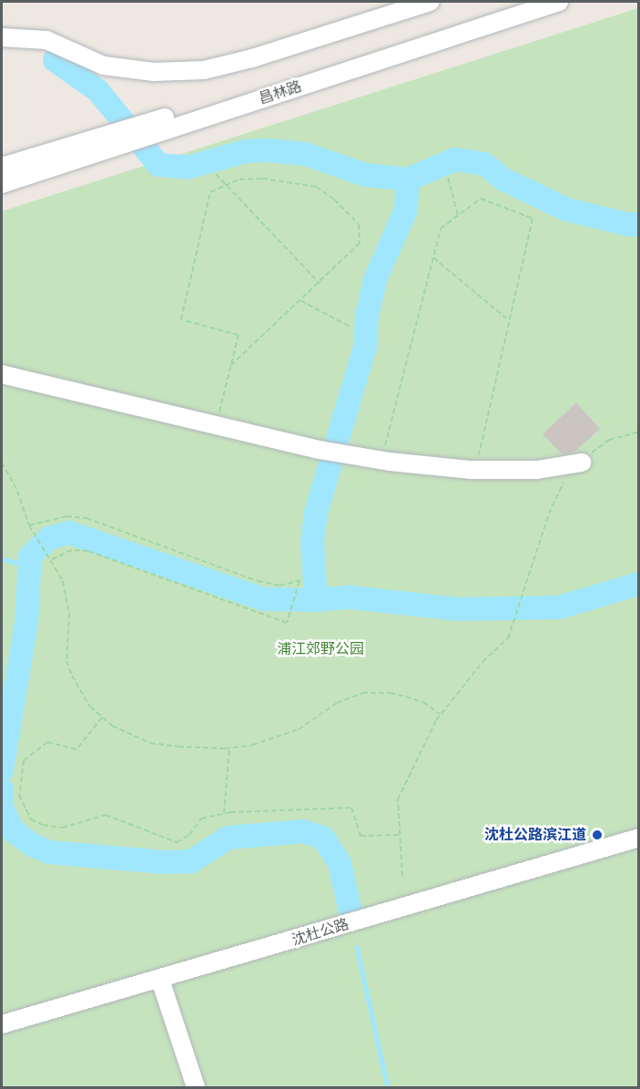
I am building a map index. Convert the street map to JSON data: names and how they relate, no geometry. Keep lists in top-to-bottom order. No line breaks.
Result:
{"streets":{"street":["昌林路","沈杜公路"]},"parks":["浦江郊野公园"],"places":["沈杜公路滨江道"]}
